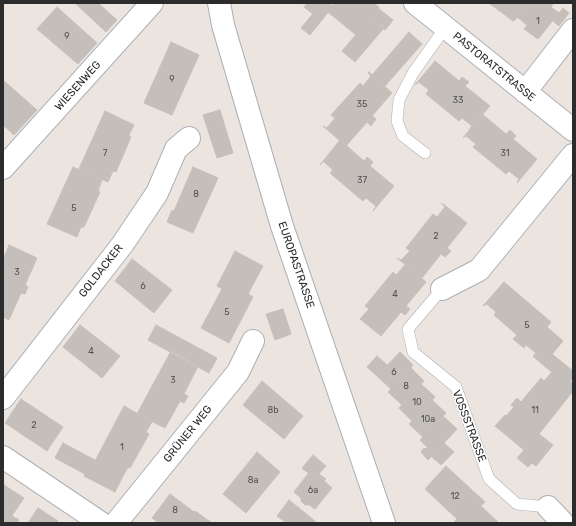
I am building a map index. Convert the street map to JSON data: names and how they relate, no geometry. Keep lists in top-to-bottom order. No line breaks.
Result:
{"streets":{"street":["PASTORATSTRASSE","WIESENWEG","EUROPASTRASSE","GOLDACKER","VOSSSTRASSE","GRÜNER WEG"]},"house_numbers":["1","9","9","33","35","7","31","37","8","5","2","3","6","4","5","5","4","6","3","8","10","8b","11","10a","2","1","8a","6a","12","8"]}
